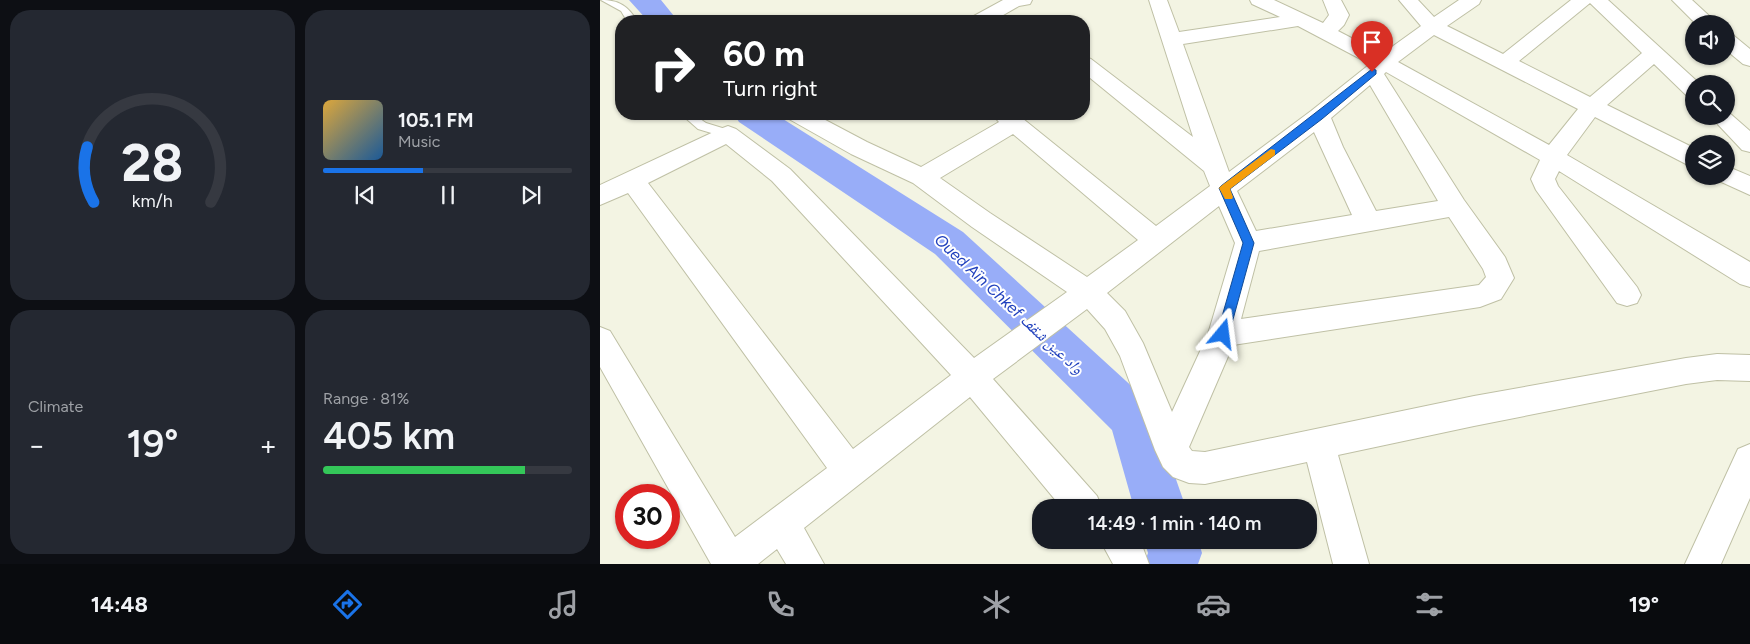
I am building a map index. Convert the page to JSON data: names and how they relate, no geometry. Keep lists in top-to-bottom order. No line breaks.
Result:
{"water":["Oued Aïn Chkef واد عين شقف"],"page":{"turn":["60 m","Turn right"],"song":["105.1 FM","Music"],"tile":["Climate",["Range · 81%","405 km"]],"heat":["−","19°","+"],"limit":"30","trip":"14:49 · 1 min · 140 m","tabs":["14:48","19°"],"gauge":["28","km/h"]}}
